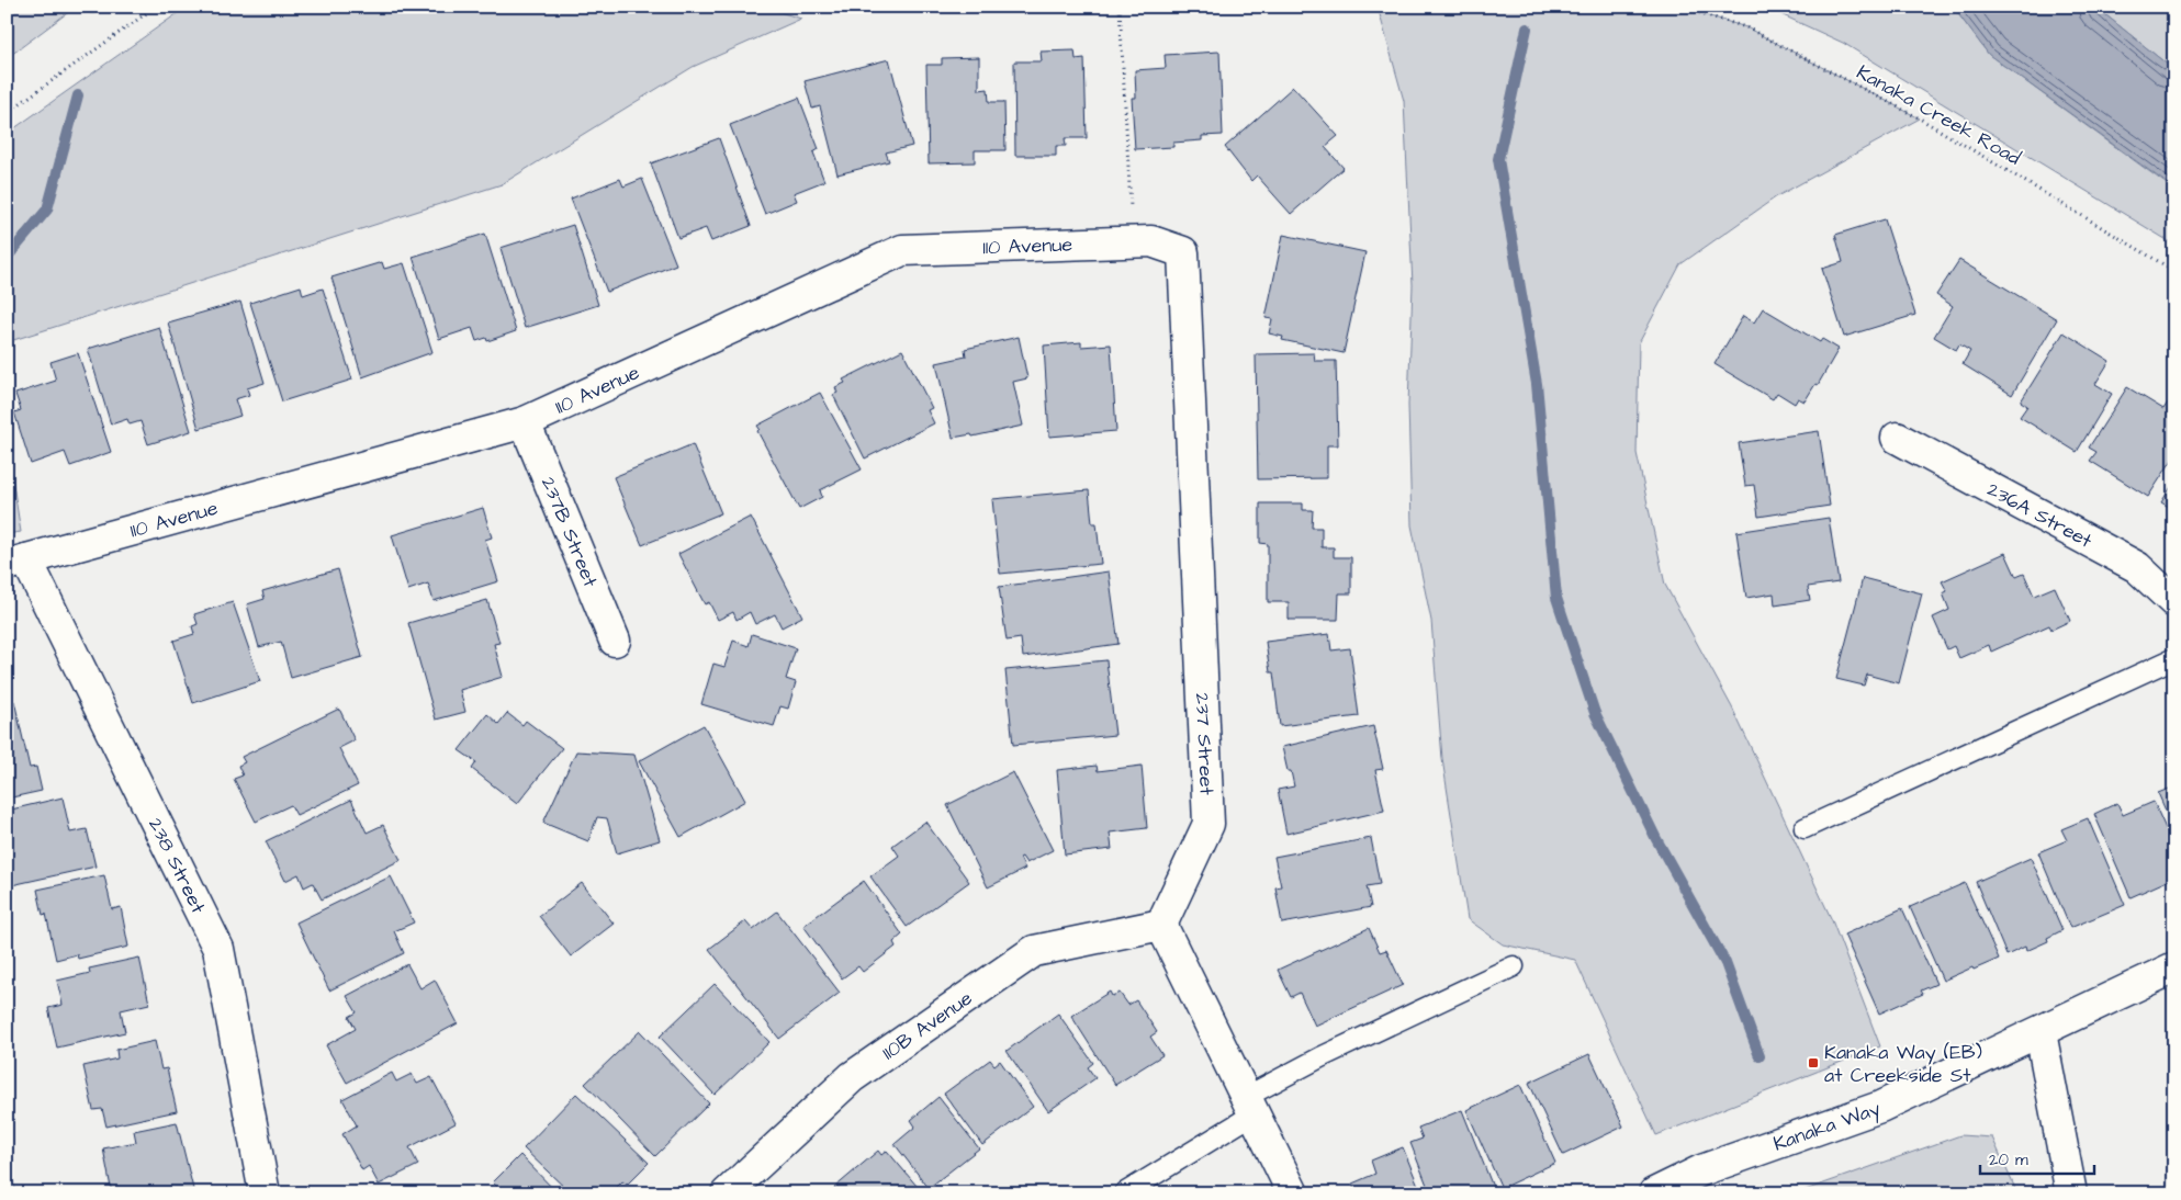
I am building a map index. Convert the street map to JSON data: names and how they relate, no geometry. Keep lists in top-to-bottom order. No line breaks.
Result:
{"streets":{"street":["110 Avenue","236A Street","237B Street","237 Street","238 Street","110B Avenue","Kanaka Way"],"path":["Kanaka Creek Road"]},"crossings":[["110 Avenue","237B Street"],["110 Avenue","237 Street"],["110 Avenue","238 Street"],["237 Street","110B Avenue"]],"places":{"transit":["Kanaka Way (EB) at Creekside St"]},"scale_bar":"20 m"}
